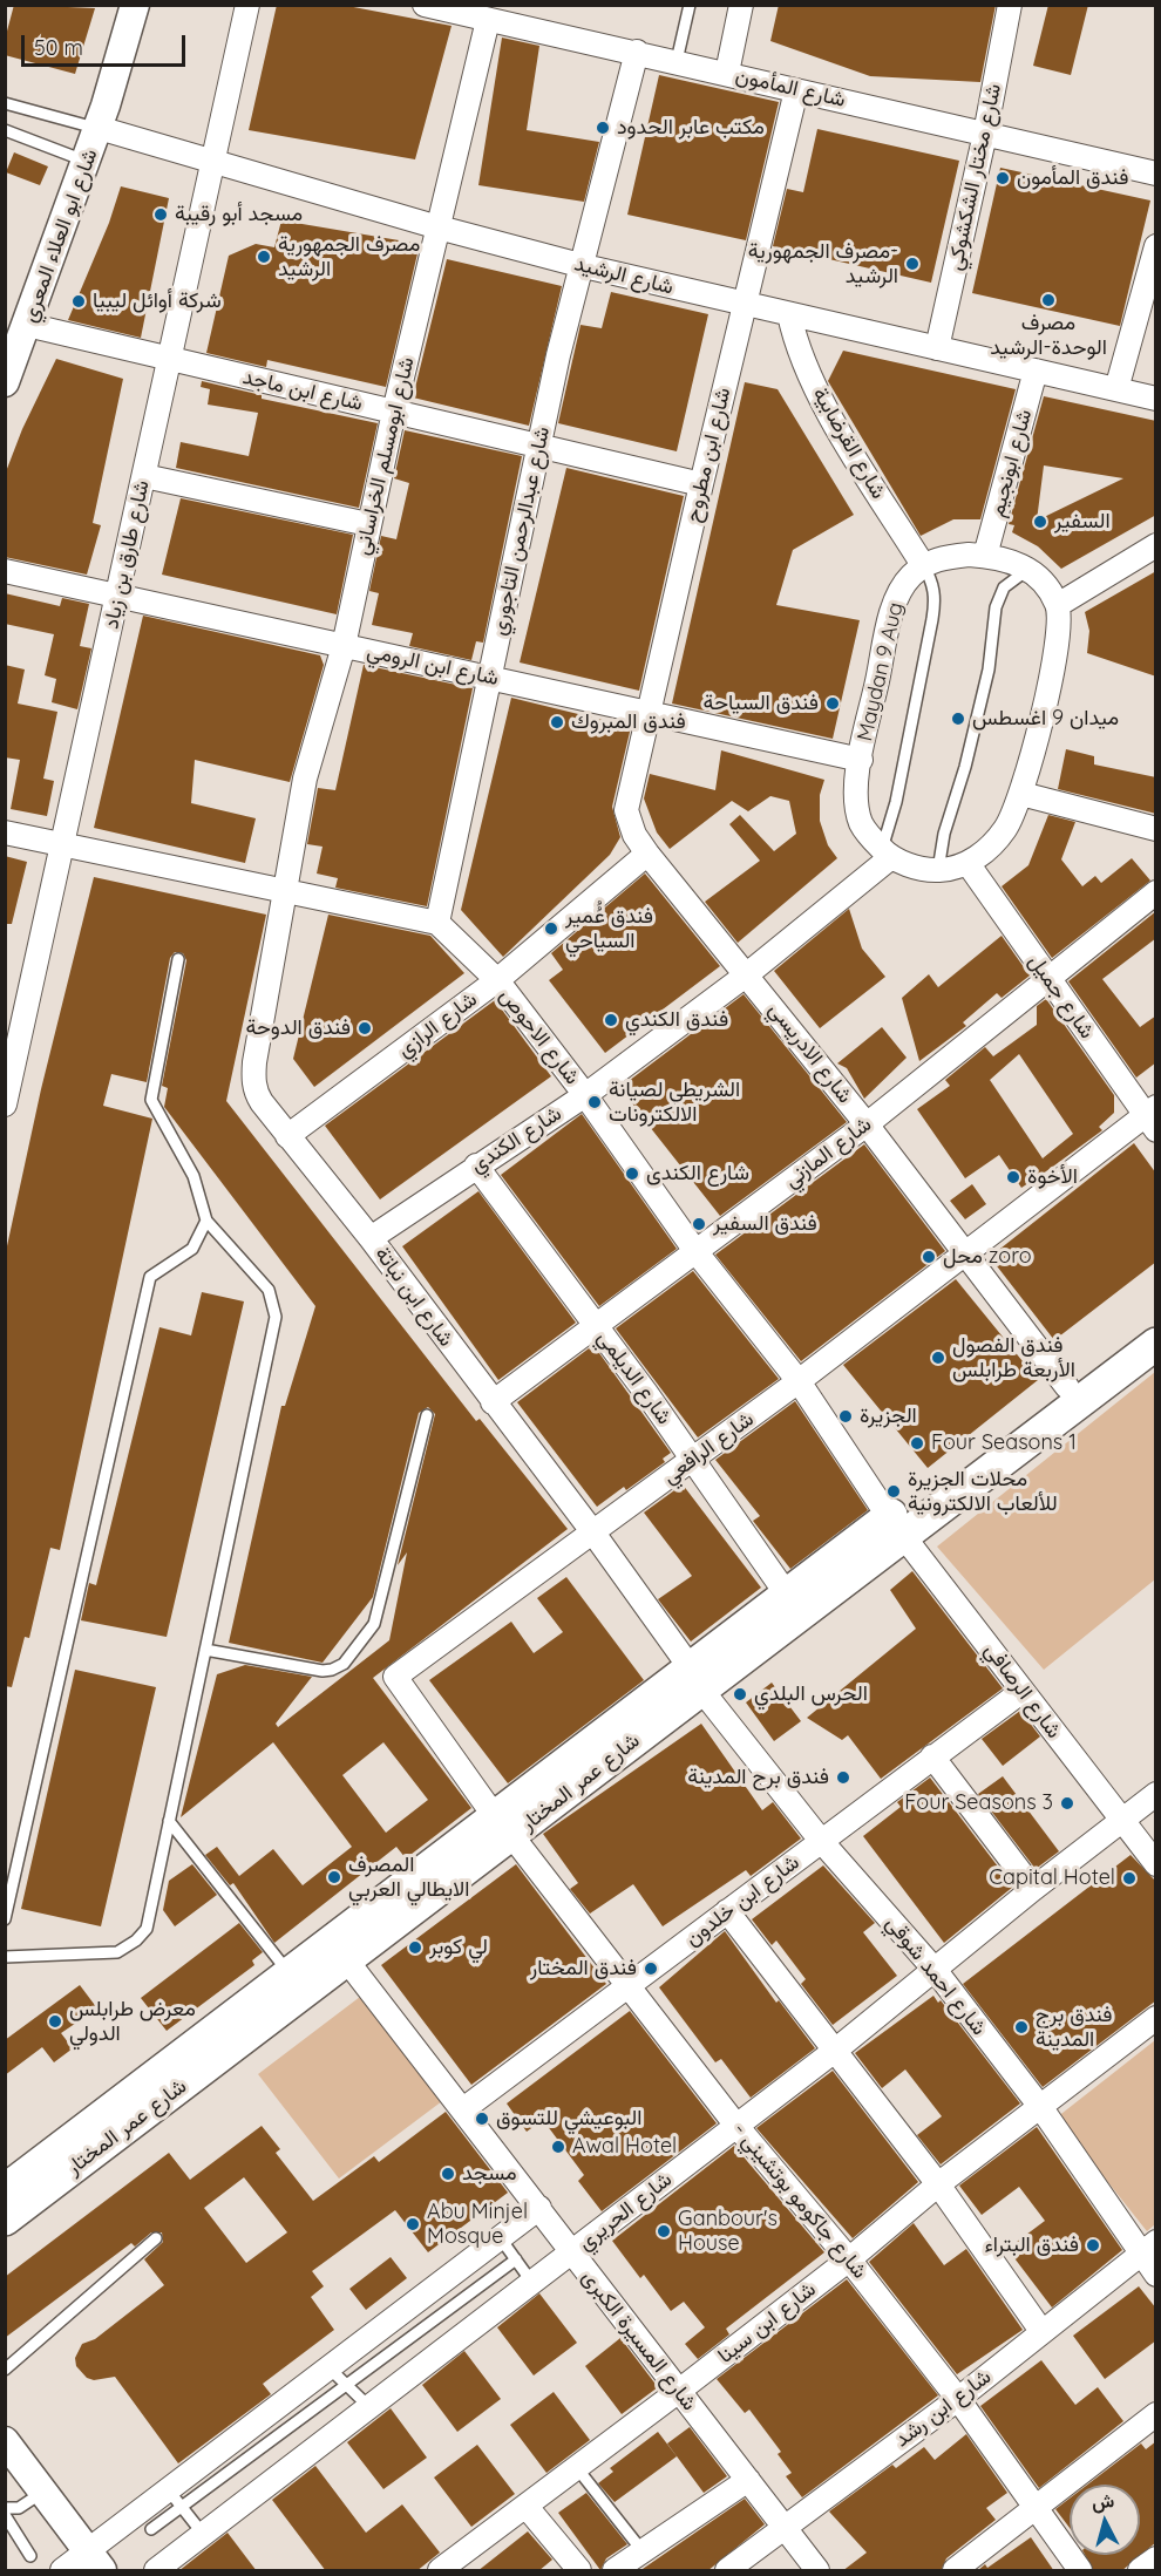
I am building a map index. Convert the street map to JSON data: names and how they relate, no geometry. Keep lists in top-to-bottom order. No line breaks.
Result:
{"streets":{"main road":["شارع عمر المختار"],"street":["شارع المأمون","شارع مختار الشكشوكي","شارع ابو العلاء المعري","شارع الرشيد","شارع ابن ماجد","شارع القرضابية","شارع ابن مطروح","شارع ابومسلم الخراساني","شارع ابونجيم","شارع عبدالرحمن التاجوري","شارع طارق بن زياد","شارع ابن الرومي","Maydan 9 Aug","شارع جميل","شارع الرازي","شارع الاحوص","شارع الادريسي","شارع الكندي","شارع المازني","شارع ابن نباتة","شارع الديلمي","شارع الرافعي","شارع الرصافي","شارع ابن خلدون","شارع احمد شوقي","- شارع جاكومو بوتشيني","شارع الحريري","شارع ابن سينا","شارع المسيرة الكبرى","شارع ابن رشد"]},"crossings":[["شارع المأمون","شارع مختار الشكشوكي"],["شارع المأمون","شارع ابن مطروح"],["شارع المأمون","شارع ابومسلم الخراساني"],["شارع المأمون","شارع عبدالرحمن التاجوري"],["شارع مختار الشكشوكي","شارع الرشيد"],["شارع ابو العلاء المعري","شارع الرشيد"],["شارع ابو العلاء المعري","شارع ابن ماجد"],["شارع الرشيد","شارع القرضابية"],["شارع الرشيد","شارع ابن مطروح"],["شارع الرشيد","شارع ابومسلم الخراساني"],["شارع الرشيد","شارع ابونجيم"],["شارع الرشيد","شارع عبدالرحمن التاجوري"],["شارع الرشيد","شارع طارق بن زياد"],["شارع ابن ماجد","شارع ابن مطروح"],["شارع ابن ماجد","شارع ابومسلم الخراساني"],["شارع ابن ماجد","شارع عبدالرحمن التاجوري"],["شارع ابن ماجد","شارع طارق بن زياد"],["شارع القرضابية","Maydan 9 Aug"],["شارع ابن مطروح","شارع ابن الرومي"],["شارع ابن مطروح","شارع الادريسي"],["شارع ابومسلم الخراساني","شارع ابن الرومي"],["شارع ابومسلم الخراساني","شارع ابن نباتة"],["شارع عبدالرحمن التاجوري","شارع ابن الرومي"],["شارع عبدالرحمن التاجوري","شارع الاحوص"],["شارع طارق بن زياد","شارع ابن الرومي"],["شارع ابن الرومي","Maydan 9 Aug"],["Maydan 9 Aug","شارع الكندي"],["شارع جميل","شارع المازني"],["شارع جميل","شارع الرافعي"],["شارع الرازي","شارع الاحوص"],["شارع الرازي","شارع الادريسي"],["شارع الرازي","شارع ابن نباتة"],["شارع الاحوص","شارع الكندي"],["شارع الاحوص","شارع المازني"],["شارع الاحوص","شارع الرافعي"],["شارع الاحوص","شارع الرصافي"],["شارع الاحوص","شارع عمر المختار"],["شارع الادريسي","شارع الكندي"],["شارع الادريسي","شارع المازني"],["شارع الادريسي","شارع الرافعي"],["شارع الادريسي","شارع عمر المختار"],["شارع الكندي","شارع ابن نباتة"],["شارع الكندي","شارع الديلمي"],["شارع المازني","شارع ابن نباتة"],["شارع المازني","شارع الديلمي"],["شارع ابن نباتة","شارع الرافعي"],["شارع ابن نباتة","شارع عمر المختار"],["شارع ابن نباتة","شارع احمد شوقي"],["شارع الديلمي","شارع الرافعي"],["شارع الديلمي","شارع عمر المختار"],["شارع الرافعي","شارع عمر المختار"],["شارع الرافعي","- شارع جاكومو بوتشيني"],["شارع الرصافي","شارع عمر المختار"],["شارع الرصافي","شارع ابن خلدون"],["شارع الرصافي","شارع الحريري"],["شارع عمر المختار","شارع احمد شوقي"],["شارع عمر المختار","- شارع جاكومو بوتشيني"],["شارع عمر المختار","شارع المسيرة الكبرى"],["شارع ابن خلدون","شارع احمد شوقي"],["شارع ابن خلدون","- شارع جاكومو بوتشيني"],["شارع ابن خلدون","شارع المسيرة الكبرى"],["شارع احمد شوقي","شارع الحريري"],["شارع احمد شوقي","شارع ابن سينا"],["شارع احمد شوقي","شارع ابن رشد"],["- شارع جاكومو بوتشيني","شارع الحريري"],["- شارع جاكومو بوتشيني","شارع ابن سينا"],["- شارع جاكومو بوتشيني","شارع ابن رشد"],["شارع الحريري","شارع المسيرة الكبرى"],["شارع ابن سينا","شارع المسيرة الكبرى"],["شارع المسيرة الكبرى","شارع ابن رشد"]],"places":["مكتب عابر الحدود","فندق المأمون","مسجد أبو رقيبة","مصرف الجمهورية الرشيد","مصرف الجمهورية- الرشيد","مصرف الوحدة-الرشيد","شركة أوائل ليبيا","السفير","فندق السياحة","ميدان 9 اغسطس","فندق المبروك","فندق عُُمير السياحي","فندق الكندي","فندق الدوحة","الشريطي لصيانة الالكترونات","شارع الكندى","الأخوة","فندق السفير","محل zoro","فندق الفصول الأربعة طرابلس","الجزيرة","Four Seasons 1","محلات الجزيرة للألعاب الالكترونية","الحرس البلدي","فندق برح المدينة","Four Seasons 3","المصرف الايطالي العربي","Capital Hotel","لي كوبر","فندق المختار","معرض طرابلس الدولي","فندق برج المدينة","البوعيشي للتسوق","Awal Hotel","مسجد","Abu Minjel Mosque","Ganbour's House","فندق البتراء"],"scale_bar":"50 m","north":"top"}
